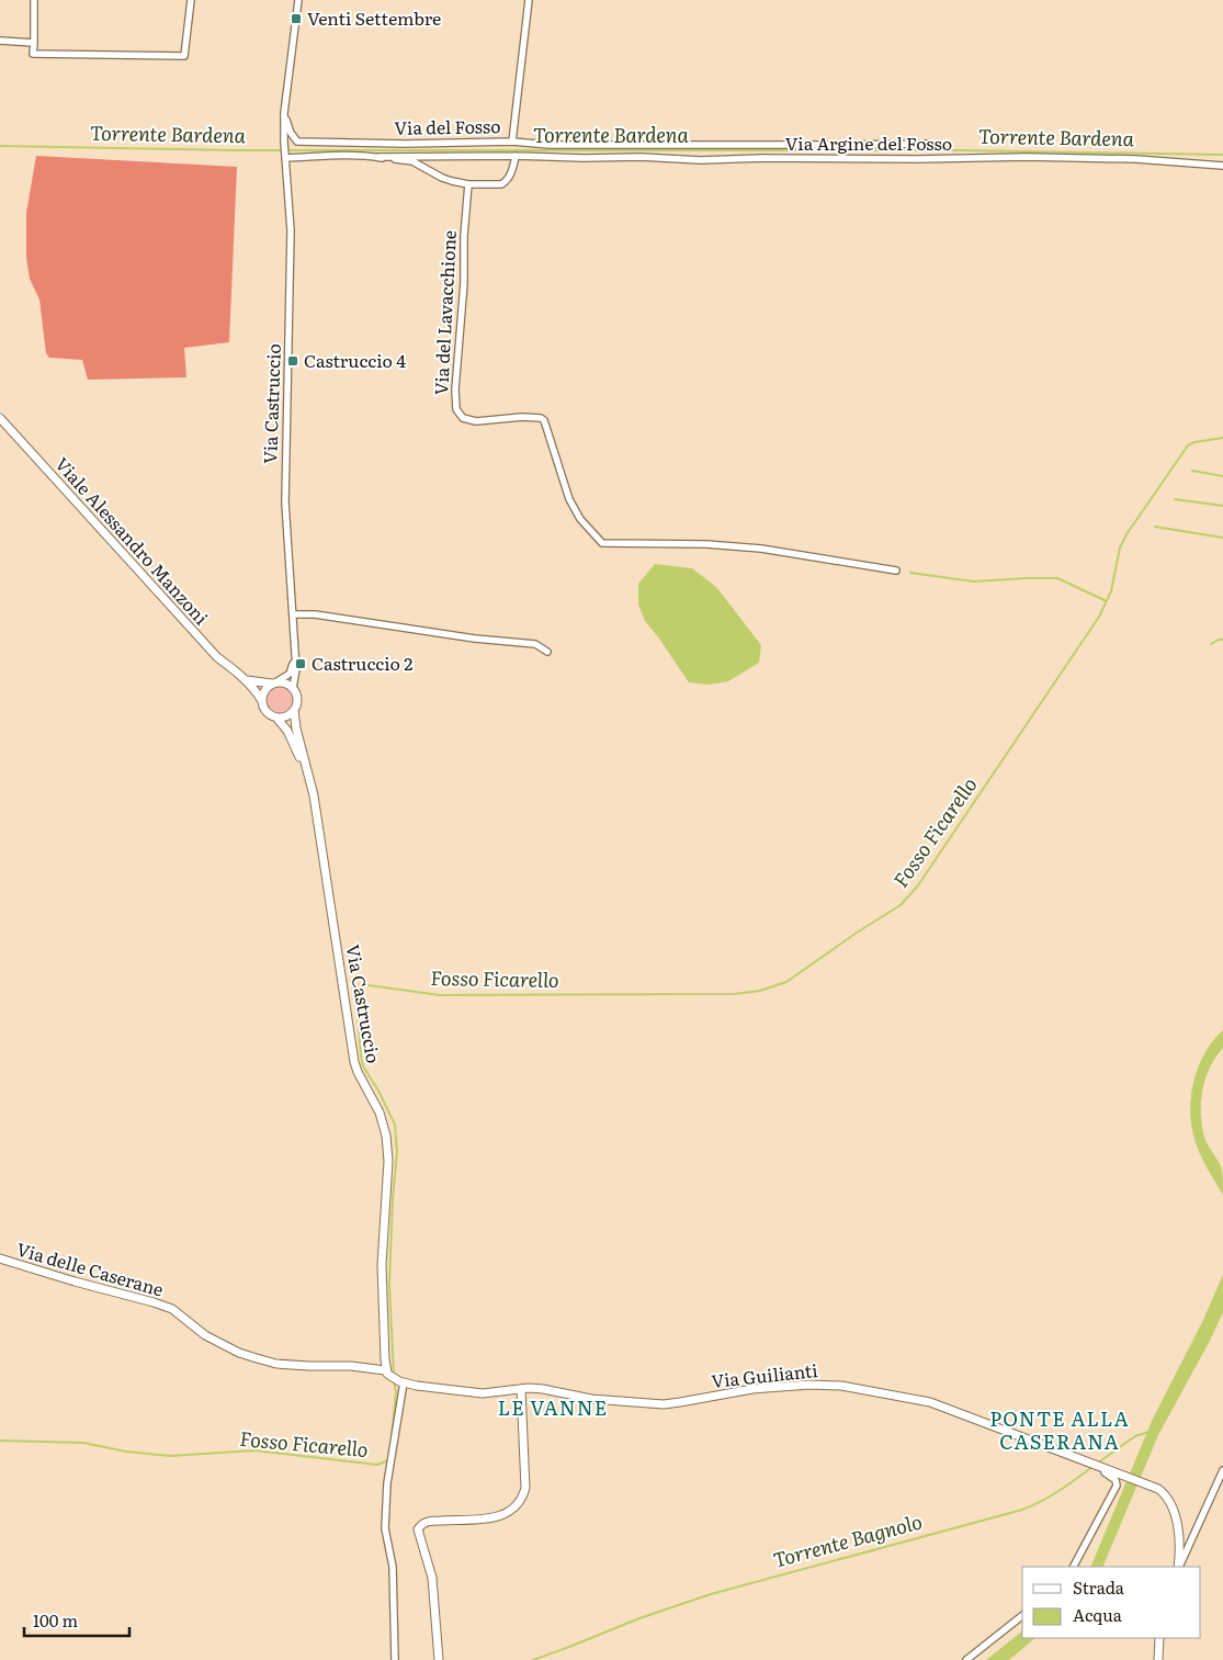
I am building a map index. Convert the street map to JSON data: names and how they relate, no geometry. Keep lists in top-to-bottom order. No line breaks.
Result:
{"streets":{"street":["Via del Fosso","Via Argine del Fosso","Via del Lavacchione","Via Castruccio","Viale Alessandro Manzoni","Via delle Caserane","Via Guilianti"]},"crossings":[["Via del Fosso","Via Castruccio"],["Via Castruccio","Viale Alessandro Manzoni"],["Via Castruccio","Via delle Caserane"],["Via delle Caserane","Via Guilianti"]],"districts":["LE VANNE","PONTE ALLA CASERANA"],"water":["Torrente Bardena","Fosso Ficarello","Torrente Bagnolo"],"places":{"transit":["Venti Settembre","Castruccio 4","Castruccio 2"]},"legend":["Strada","Acqua"],"scale_bar":"100 m"}
